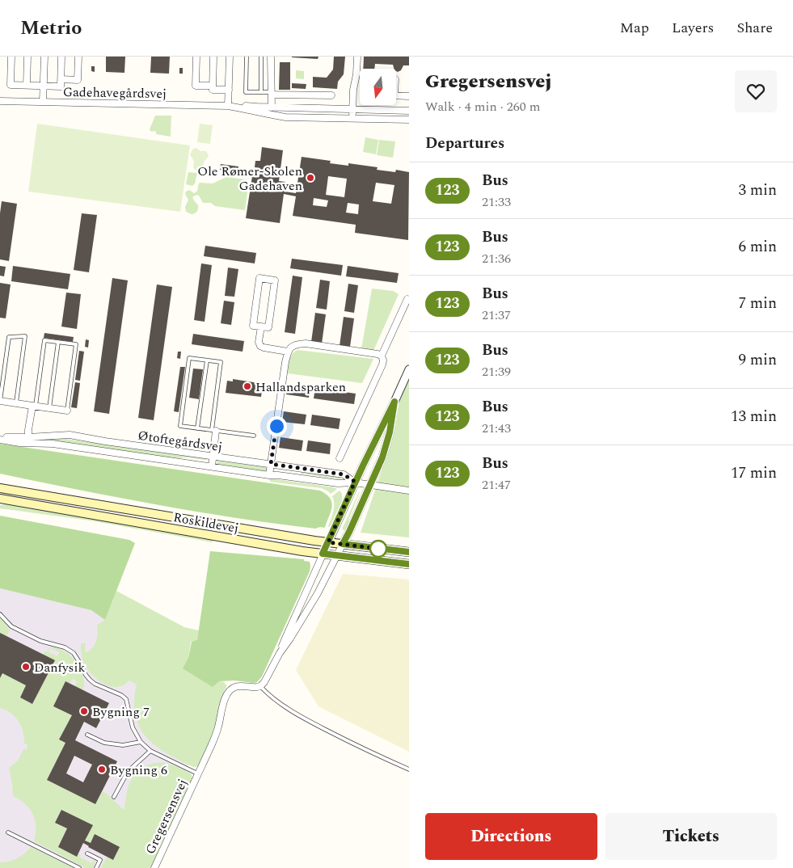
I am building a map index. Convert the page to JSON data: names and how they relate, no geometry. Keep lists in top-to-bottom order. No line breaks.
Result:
{"streets":{"main road":["Roskildevej"],"street":["Gadehavegårdsvej","Øtoftegårdsvej","Gregersensvej"]},"places":["Ole Rømer-Skolen Gadehaven","Hallandsparken","Danfysik","Bygning 7","Bygning 6"],"lines":["bus line 123"],"north":"bottom","page":{"header":"Metrio","nav":["Map","Layers","Share"],"heading":[["Gregersensvej","Walk · 4 min · 260 m"],"Departures"],"list":[{"mark":"123","name":"Bus","note":"21:33","value":"3 min"},{"mark":"123","name":"Bus","note":"21:36","value":"6 min"},{"mark":"123","name":"Bus","note":"21:37","value":"7 min"},{"mark":"123","name":"Bus","note":"21:39","value":"9 min"},{"mark":"123","name":"Bus","note":"21:43","value":"13 min"},{"mark":"123","name":"Bus","note":"21:47","value":"17 min"}],"buttons":["Directions","Tickets"]}}
